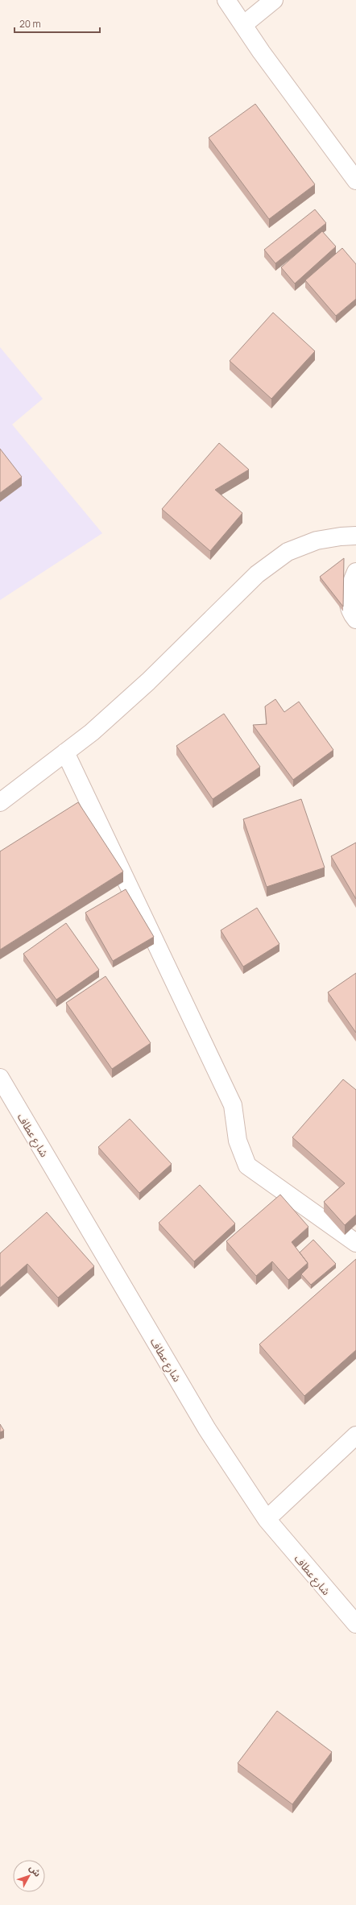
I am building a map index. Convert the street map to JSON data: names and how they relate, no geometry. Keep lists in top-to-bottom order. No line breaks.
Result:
{"streets":{"street":["شارع عطاف"]},"scale_bar":"20 m","north":"top right"}
